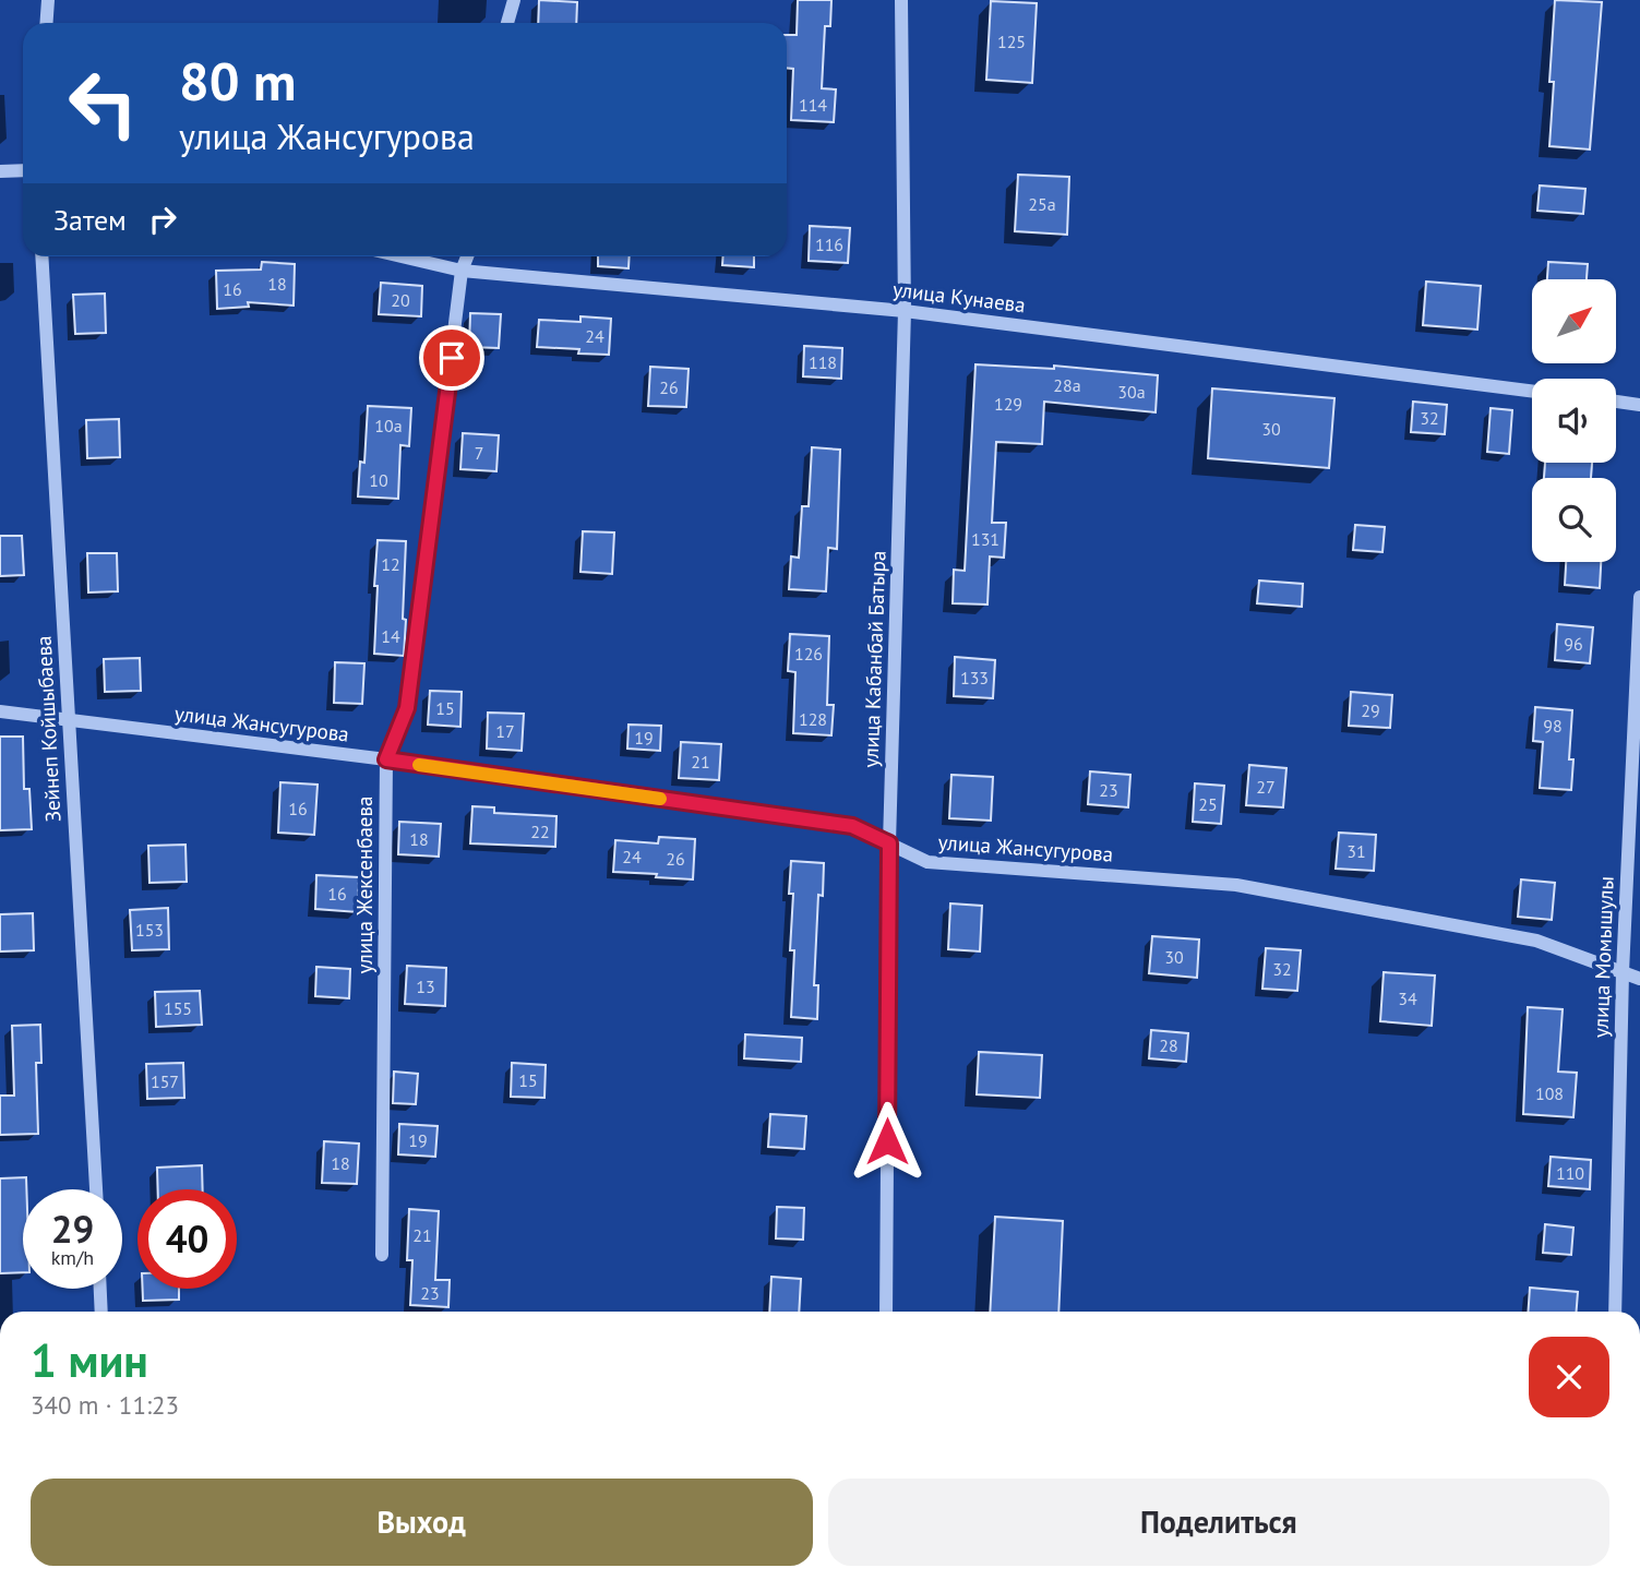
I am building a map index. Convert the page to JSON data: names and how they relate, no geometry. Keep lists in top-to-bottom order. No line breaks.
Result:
{"streets":{"street":["улица Кунаева","улица Кабанбай Батыра","улица Жансугурова","Зейнеп Койшыбаева","улица Жексенбаева","улица Момышулы"]},"crossings":[["улица Кунаева","улица Кабанбай Батыра"],["улица Кунаева","улица Жексенбаева"],["улица Кабанбай Батыра","улица Жансугурова"],["улица Жансугурова","Зейнеп Койшыбаева"],["улица Жансугурова","улица Жексенбаева"],["улица Жансугурова","улица Момышулы"]],"house_numbers":["125","114","25а","116","18","16","20","24","118","28а","26","30а","129","32","10а","30","7","10","131","12","14","96","126","133","15","29","128","98","17","19","21","27","23","25","16","22","18","31","24","26","16","153","30","32","13","34","155","28","15","157","108","19","18","110","21","23"],"north":"top right","page":{"turn":["80 m","улица Жансугурова"],"then":"Затем","speed":"29 km/h","limit":"40","heading":["1 мин","340 m · 11:23"],"buttons":["Выход","Поделиться"]}}
